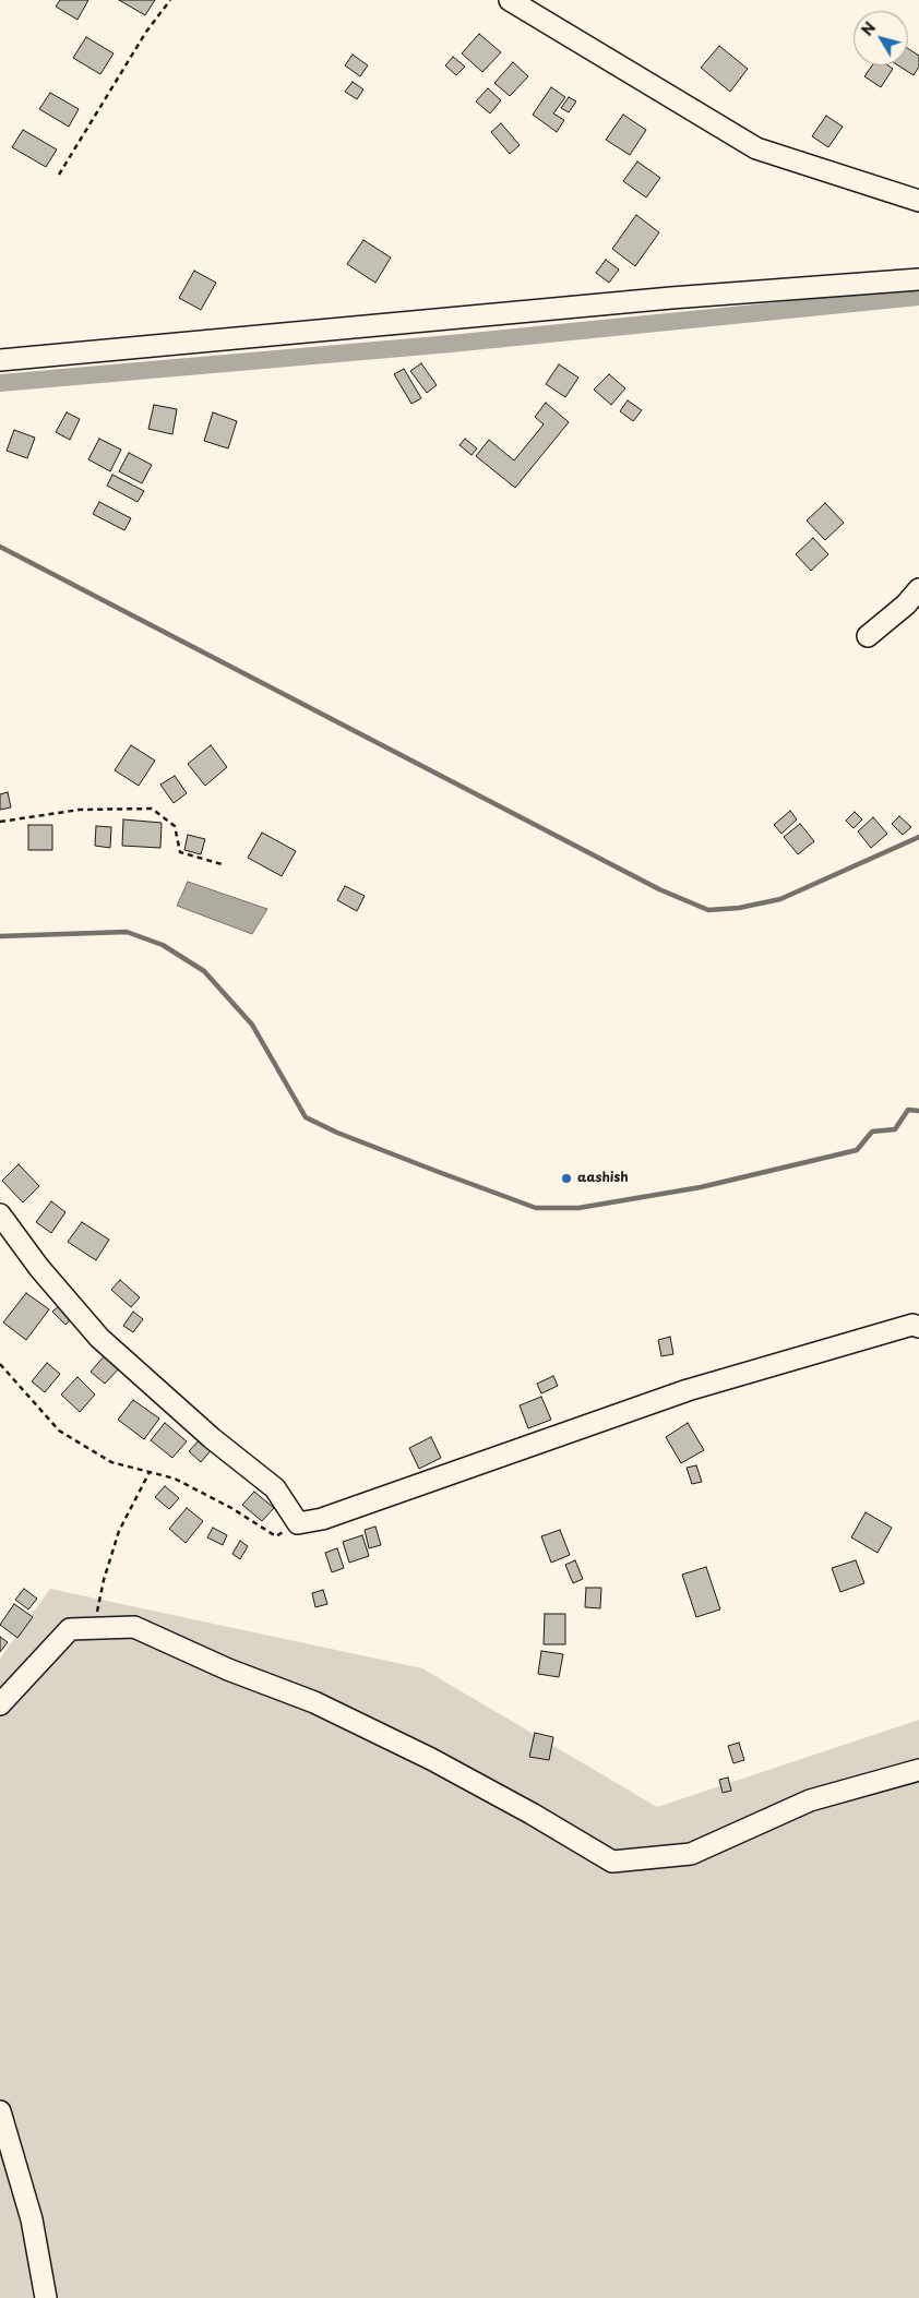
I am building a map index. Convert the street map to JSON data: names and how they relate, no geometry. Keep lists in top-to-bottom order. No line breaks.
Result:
{"places":["aashish"],"north":"top left"}
